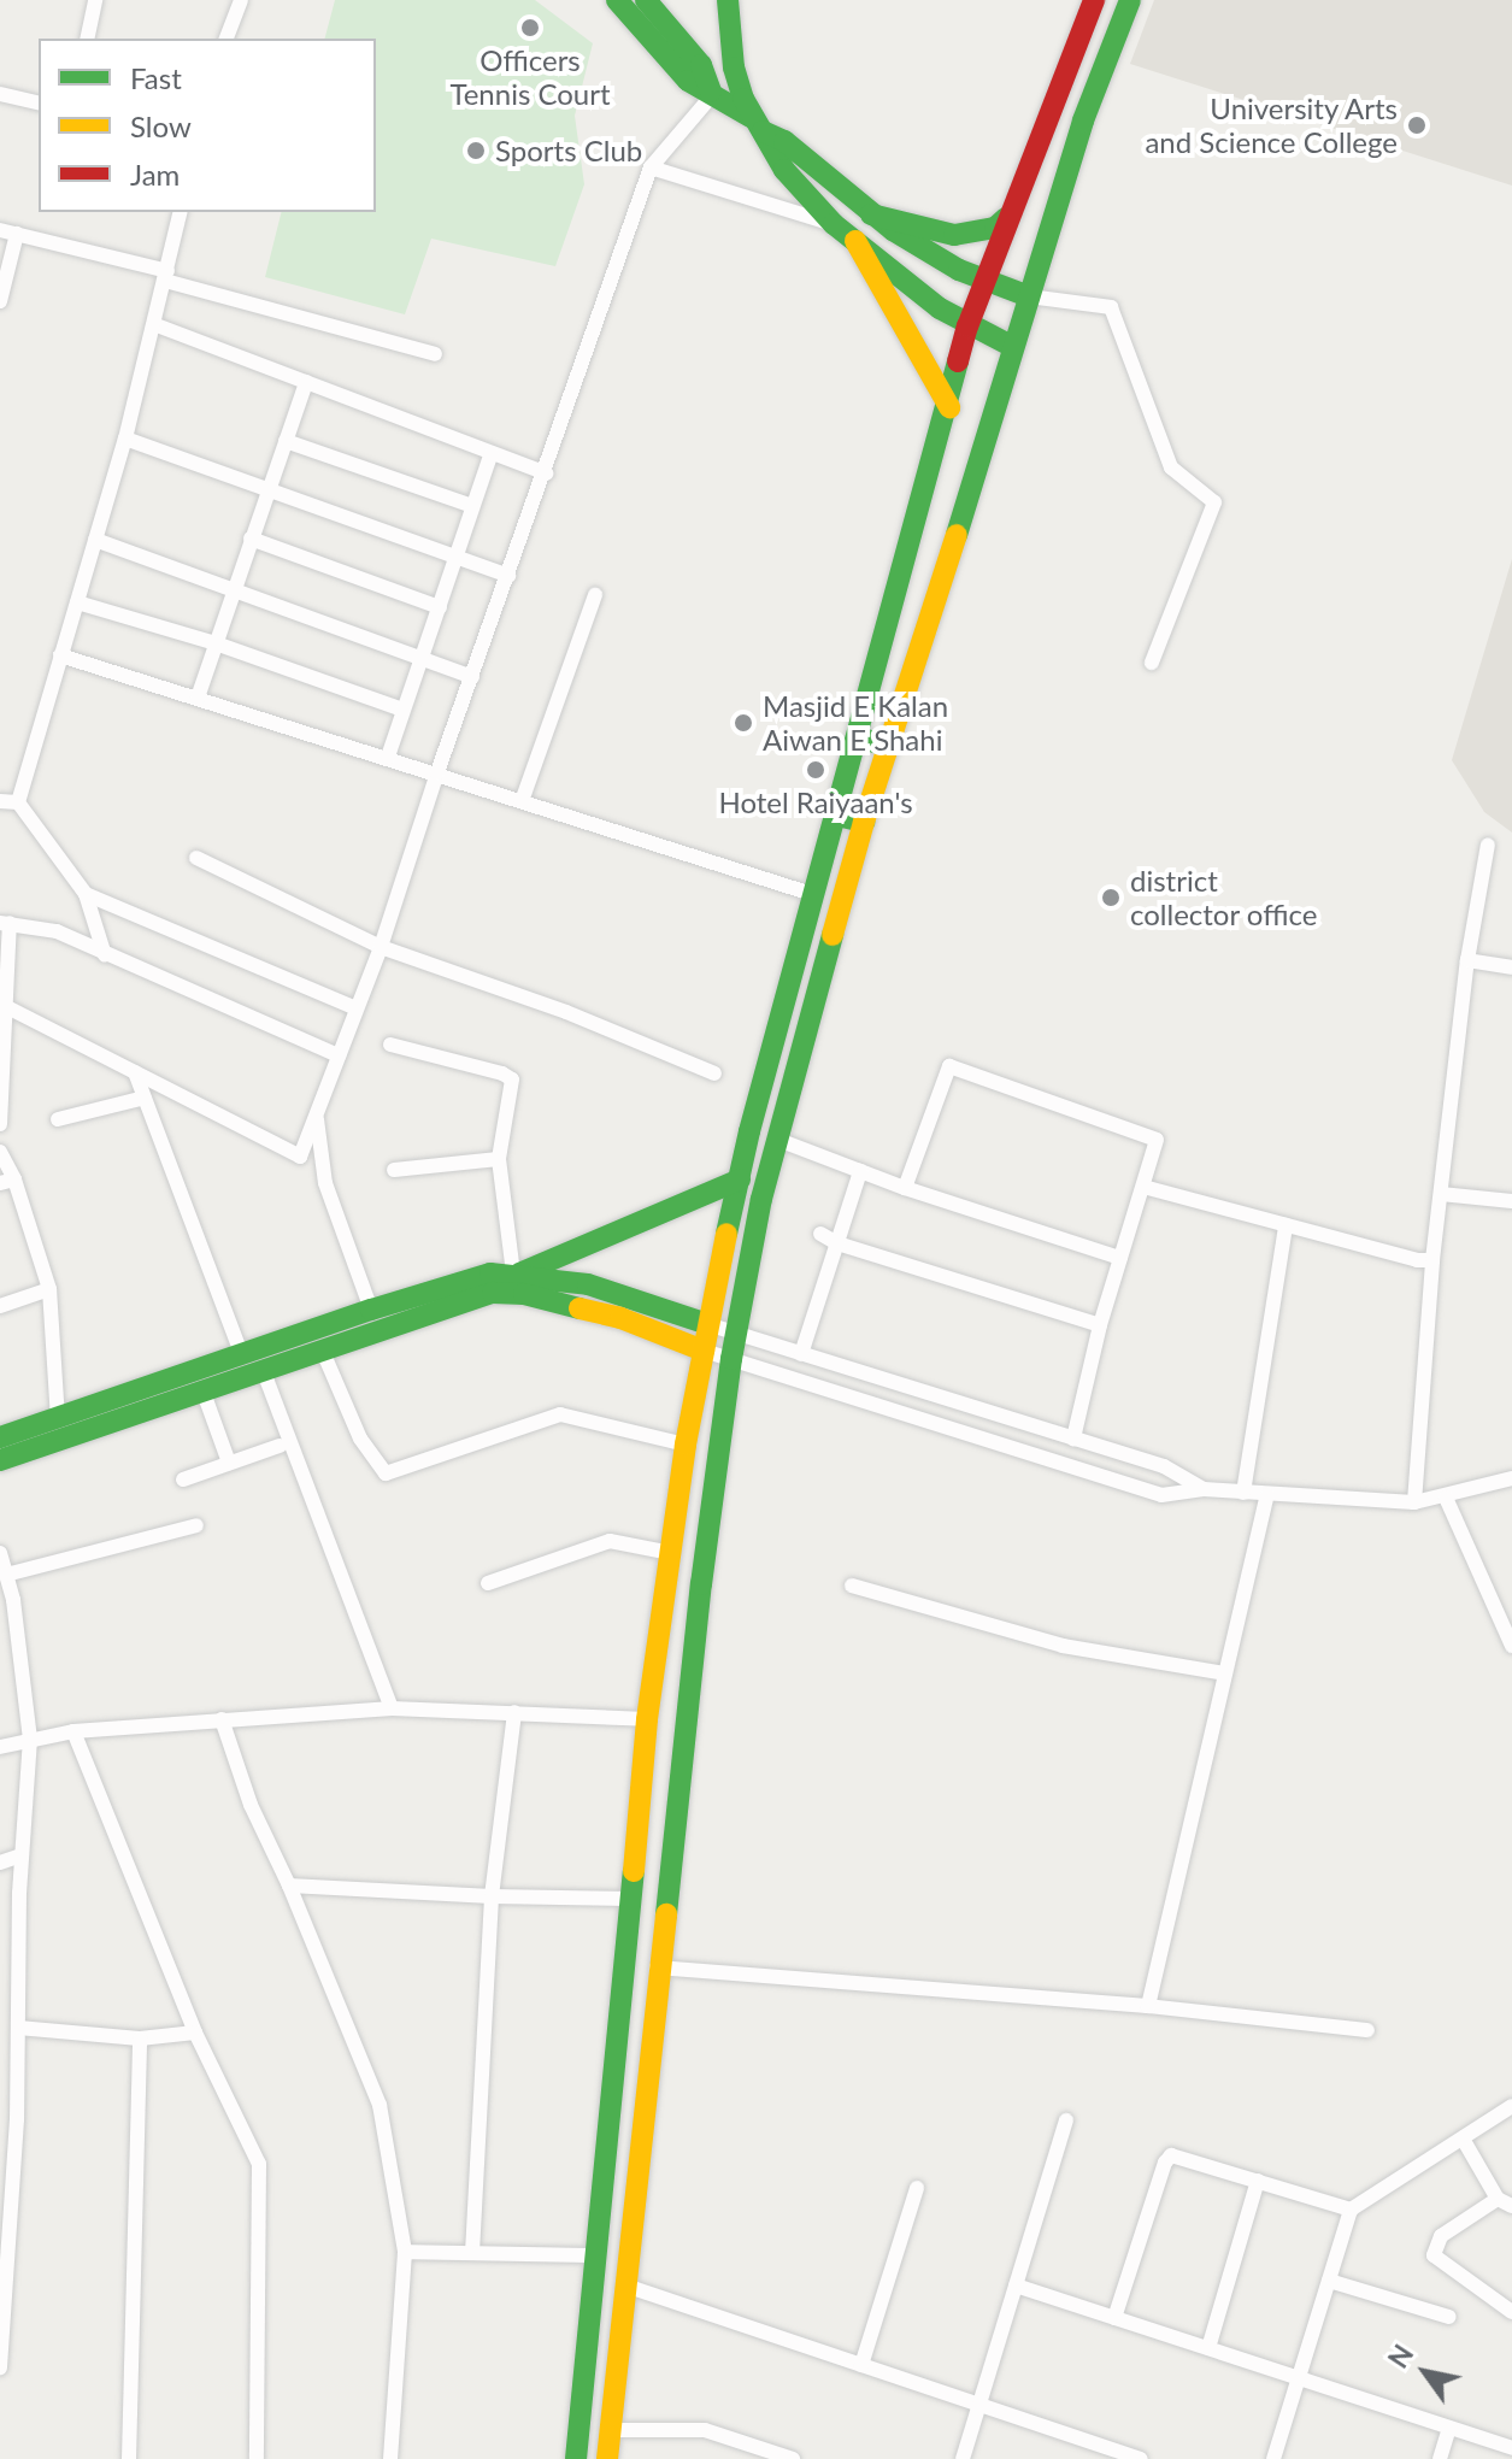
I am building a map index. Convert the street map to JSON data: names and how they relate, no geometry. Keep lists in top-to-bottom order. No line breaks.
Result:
{"places":["Officers Tennis Court","University Arts and Science College","Sports Club","Masjid E Kalan Aiwan E Shahi","Hotel Raiyaan's","district collector office"],"legend":["Fast","Slow","Jam"],"north":"top left"}
